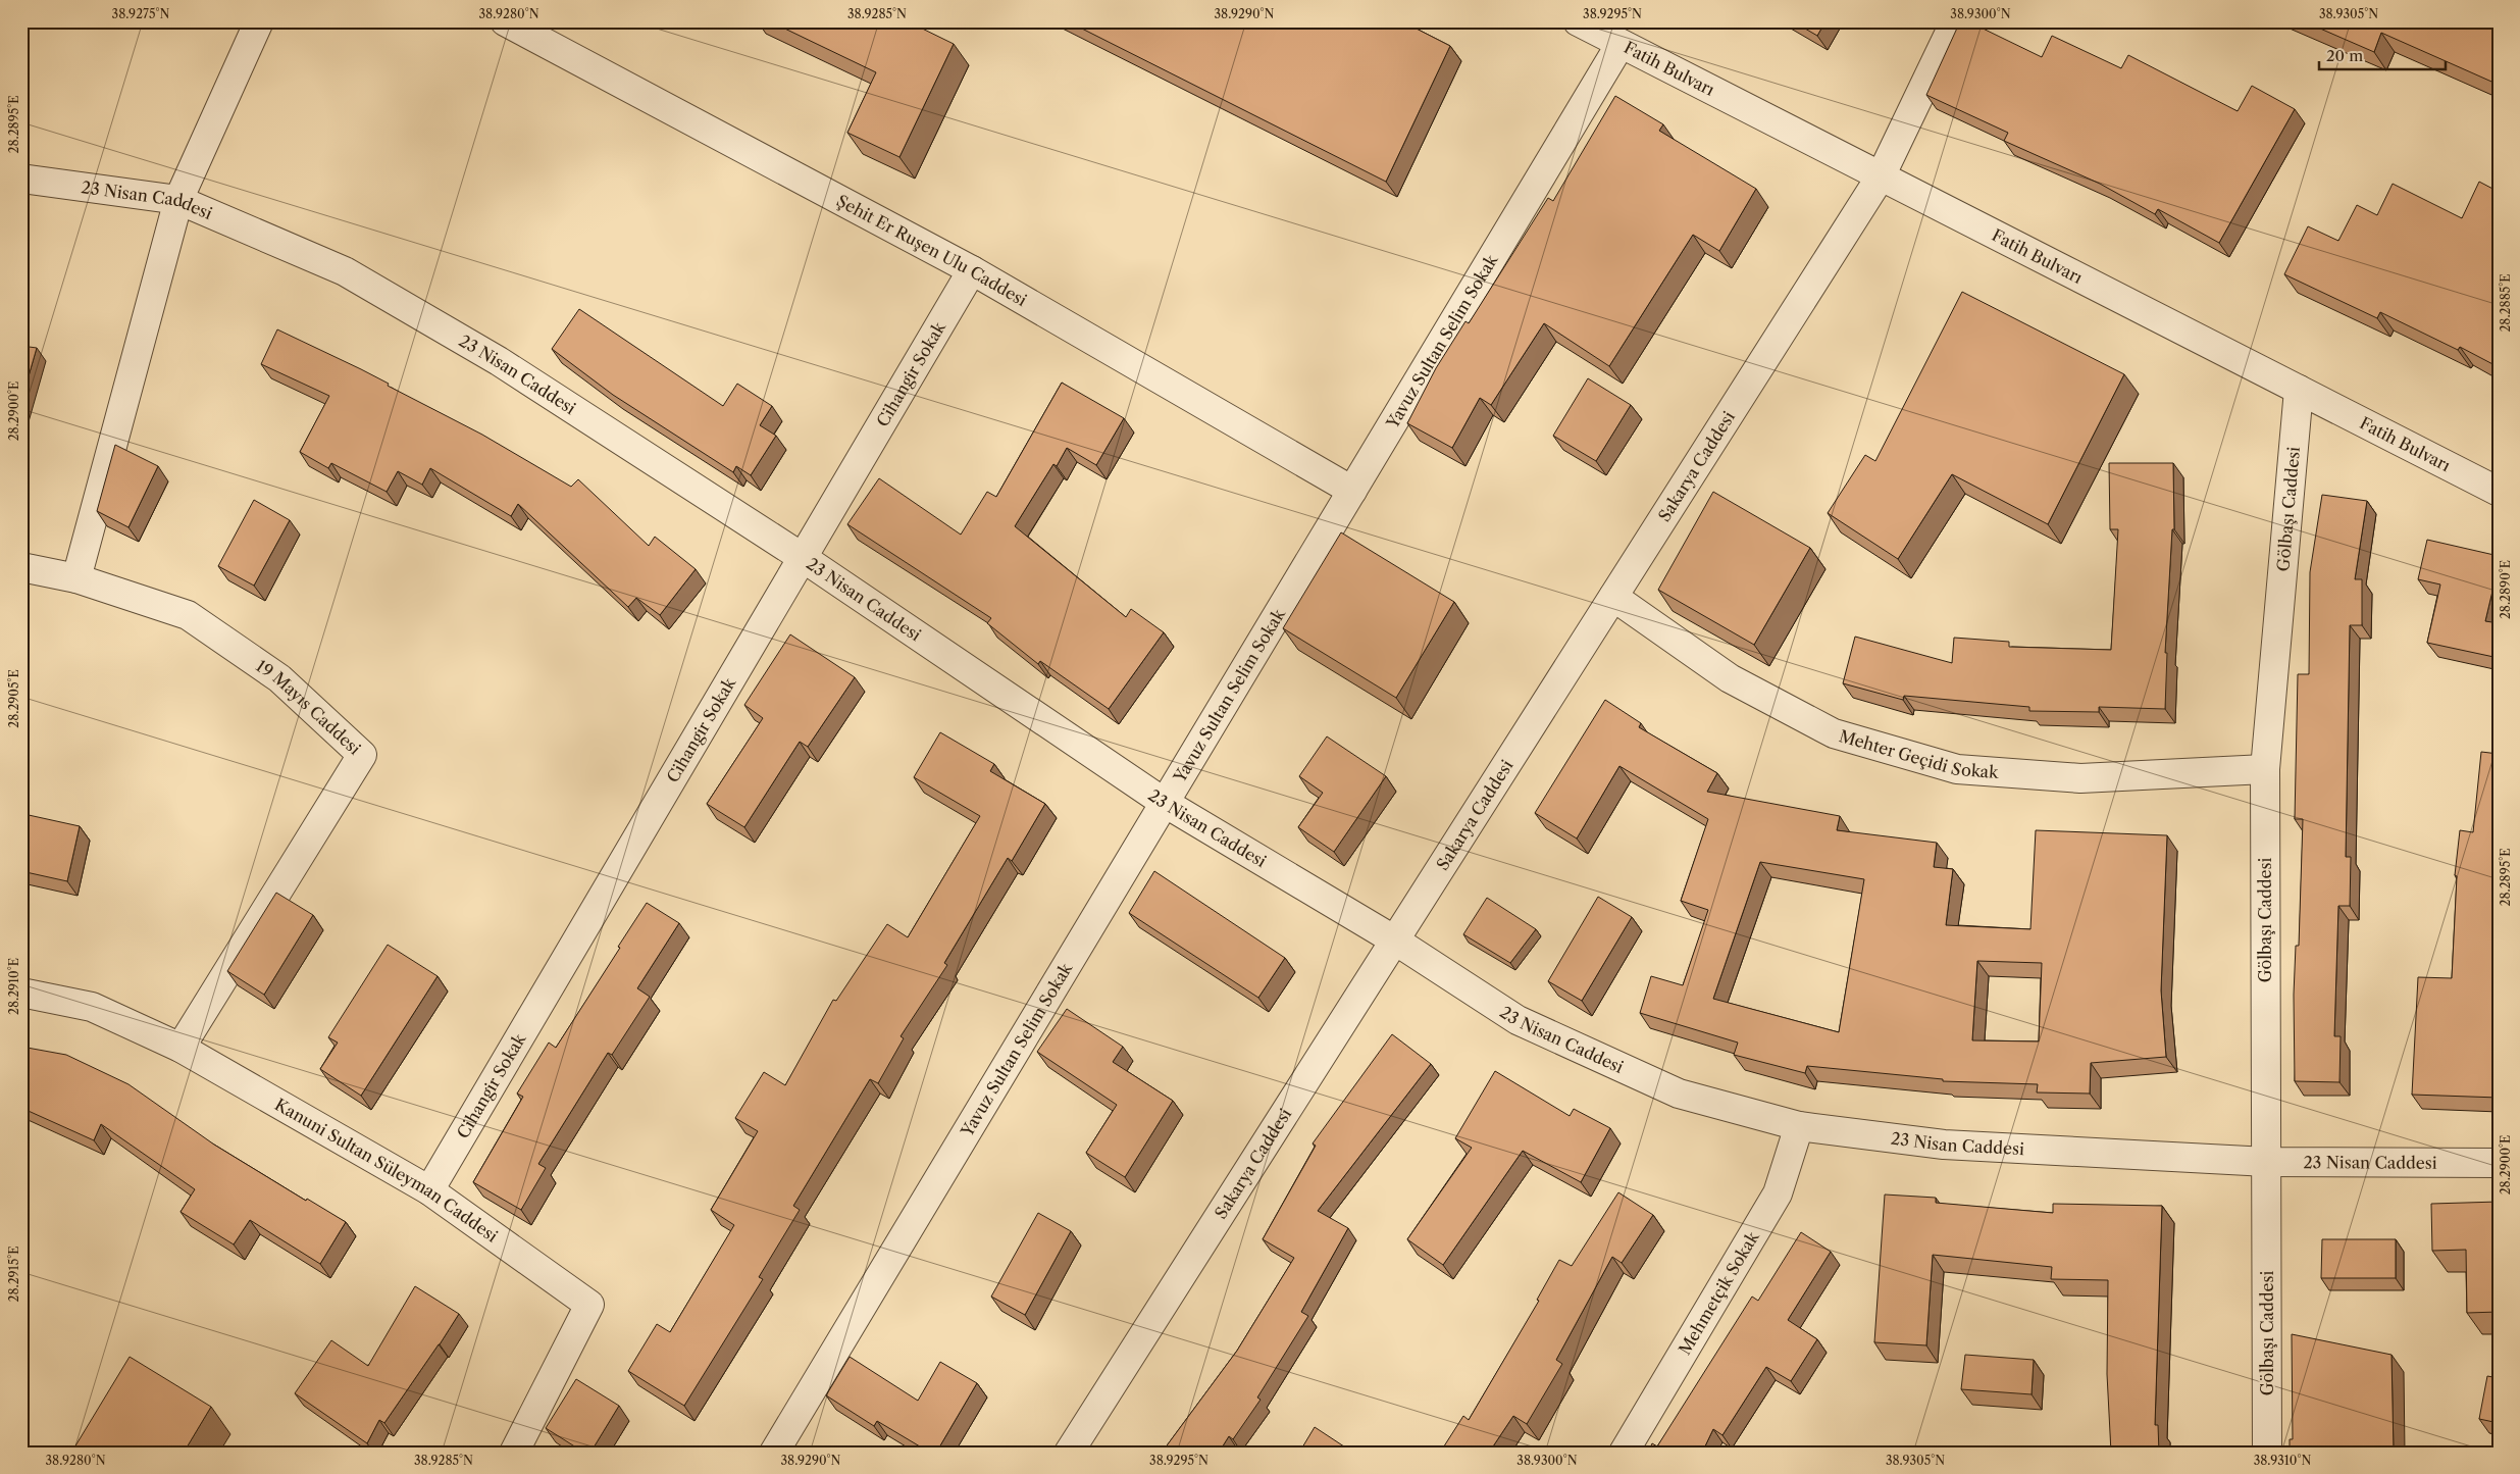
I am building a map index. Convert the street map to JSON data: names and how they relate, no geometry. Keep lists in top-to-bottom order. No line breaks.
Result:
{"streets":{"street":["Fatih Bulvarı","23 Nisan Caddesi","Şehit Er Ruşen Ulu Caddesi","Yavuz Sultan Selim Sokak","Cihangir Sokak","Sakarya Caddesi","Gölbaşı Caddesi","19 Mayıs Caddesi","Mehter Geçidi Sokak","Kanuni Sultan Süleyman Caddesi","Mehmetçik Sokak"]},"crossings":[["Fatih Bulvarı","Yavuz Sultan Selim Sokak"],["Fatih Bulvarı","Sakarya Caddesi"],["Fatih Bulvarı","Gölbaşı Caddesi"],["23 Nisan Caddesi","Yavuz Sultan Selim Sokak"],["23 Nisan Caddesi","Cihangir Sokak"],["23 Nisan Caddesi","Sakarya Caddesi"],["23 Nisan Caddesi","Gölbaşı Caddesi"],["23 Nisan Caddesi","Mehmetçik Sokak"],["Şehit Er Ruşen Ulu Caddesi","Yavuz Sultan Selim Sokak"],["Şehit Er Ruşen Ulu Caddesi","Cihangir Sokak"],["Cihangir Sokak","Kanuni Sultan Süleyman Caddesi"],["Sakarya Caddesi","Mehter Geçidi Sokak"],["Gölbaşı Caddesi","Mehter Geçidi Sokak"],["19 Mayıs Caddesi","Kanuni Sultan Süleyman Caddesi"]],"scale_bar":"20 m","coordinates":["38.9275°N","38.9280°N","38.9285°N","38.9290°N","38.9295°N","38.9300°N","38.9305°N","28.2895°E","28.2885°E","28.2900°E","28.2890°E","28.2905°E","28.2910°E","28.2915°E","38.9310°N"]}
